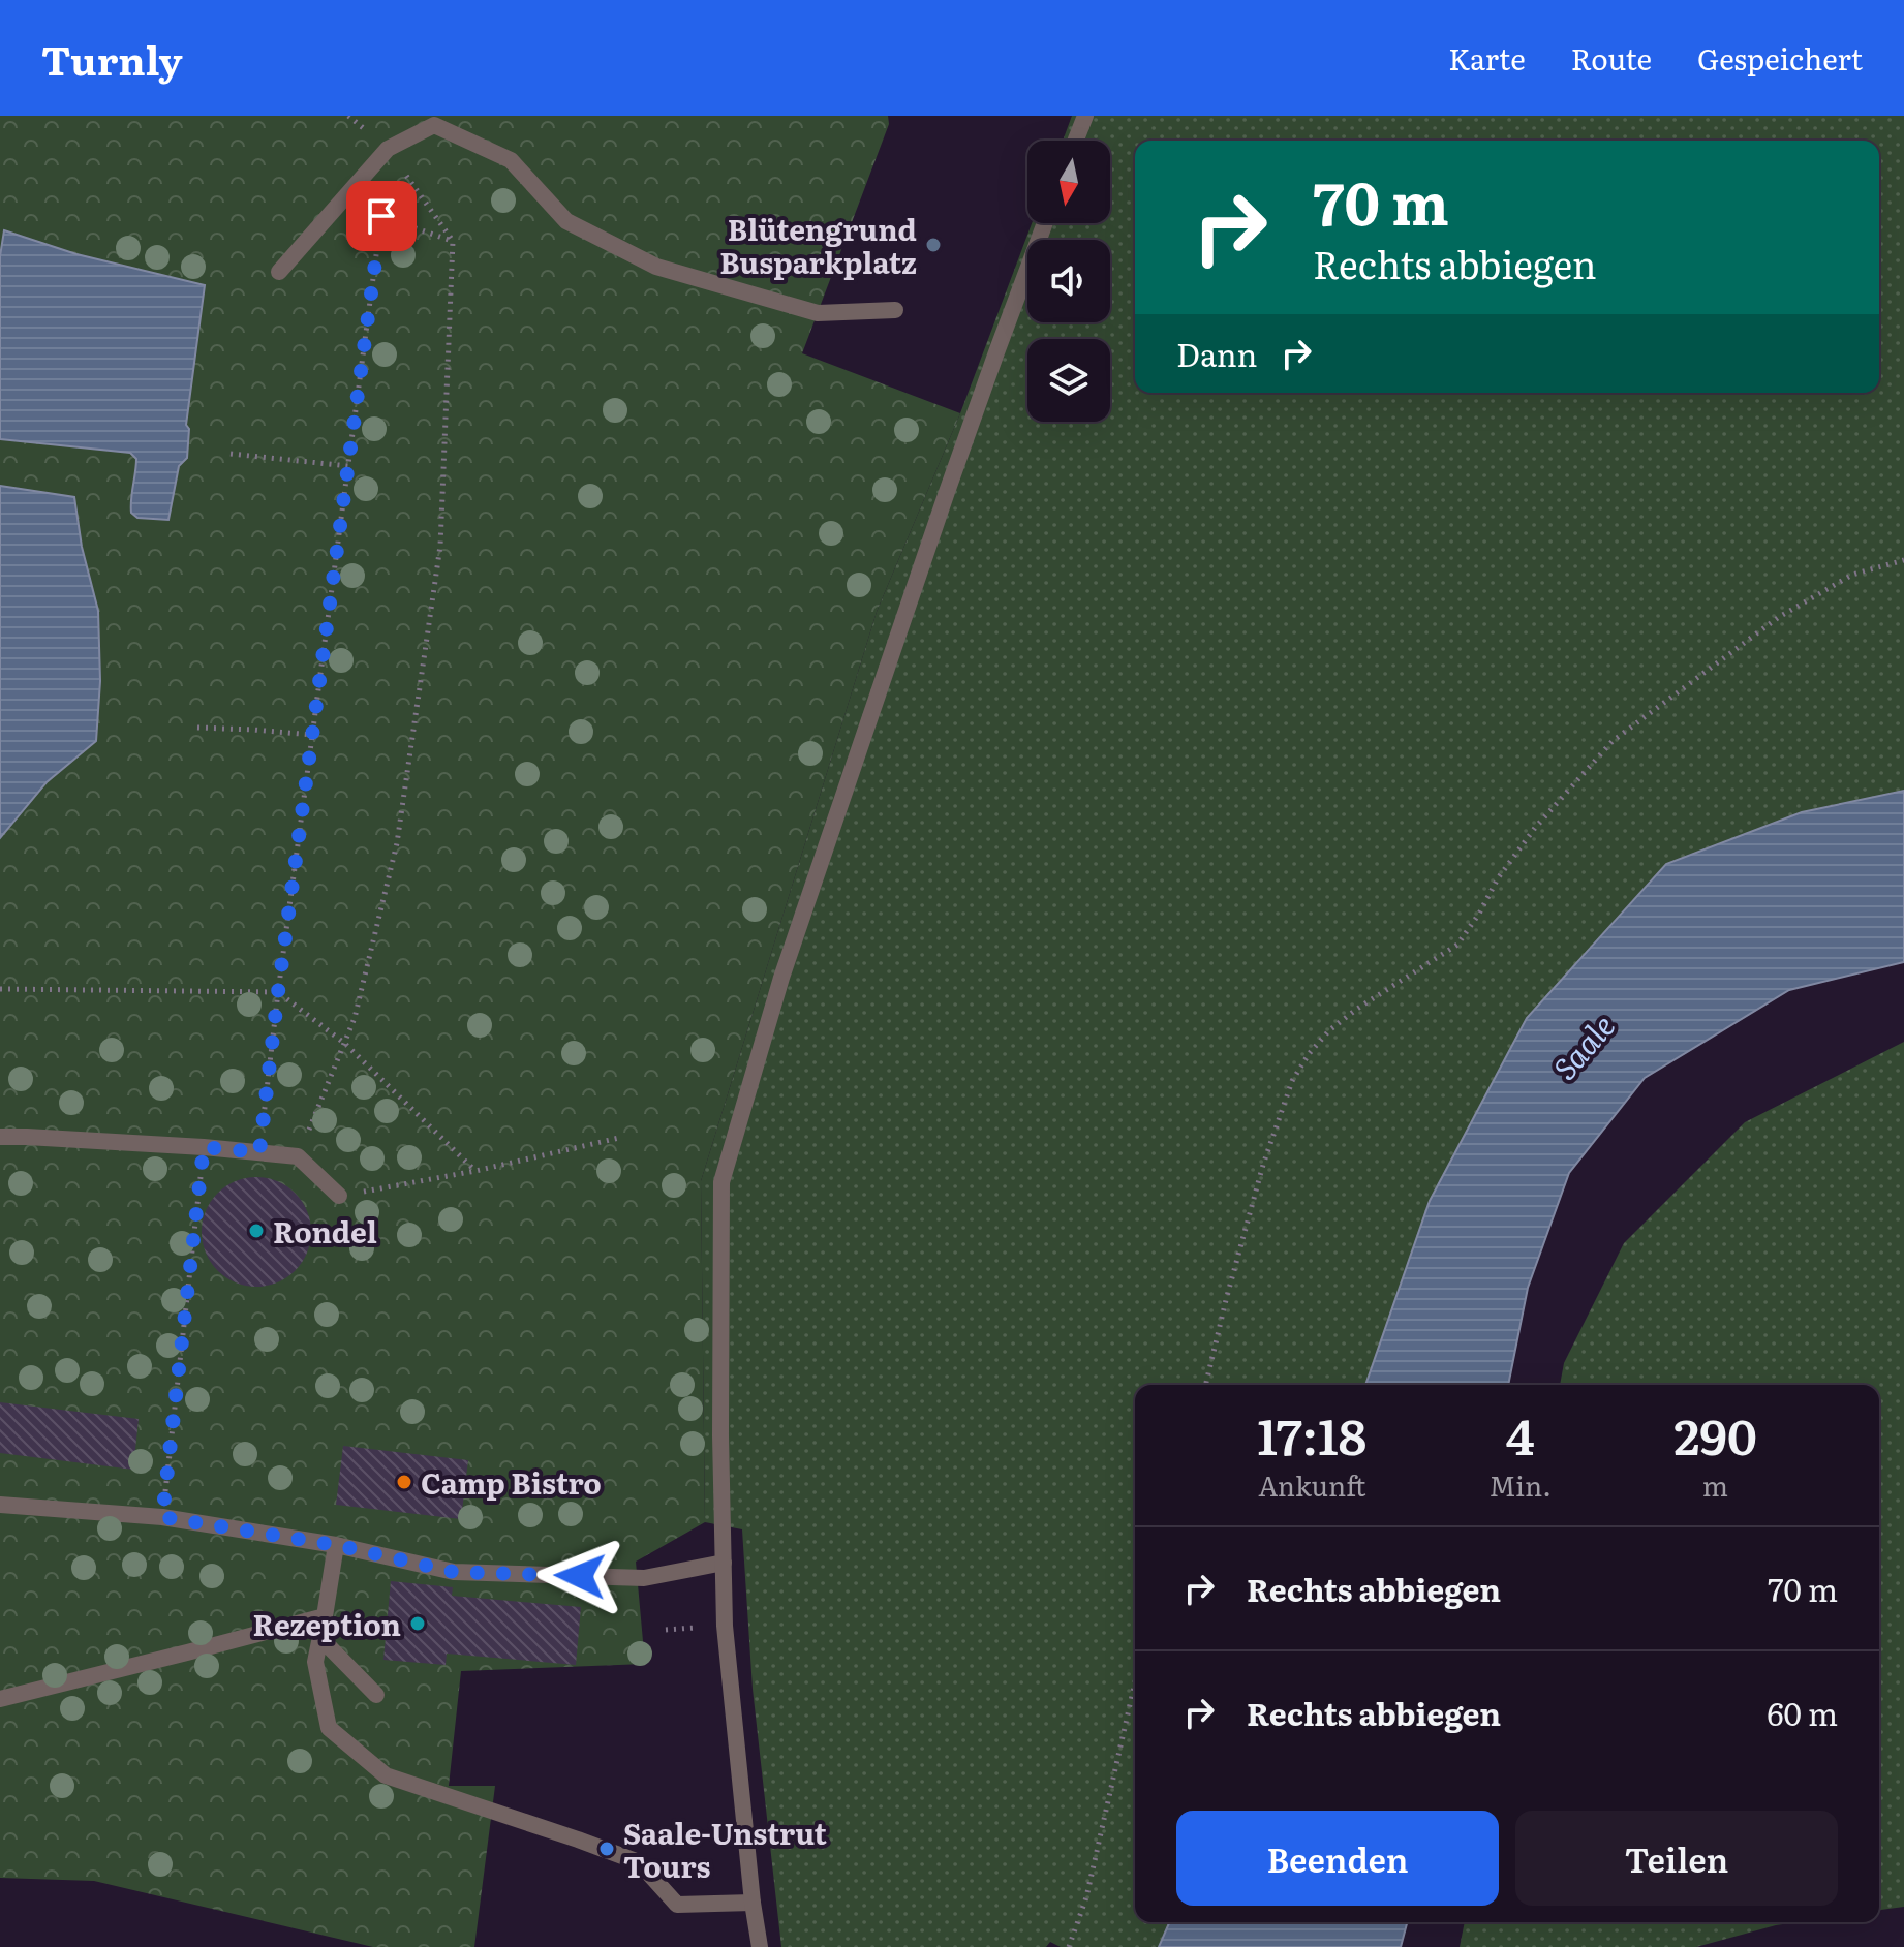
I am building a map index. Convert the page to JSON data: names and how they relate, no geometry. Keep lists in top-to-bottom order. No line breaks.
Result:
{"water":["Saale"],"places":["Blütengrund Busparkplatz","Rondel","Camp Bistro","Rezeption","Saale-Unstrut Tours"],"north":"bottom","page":{"header":"Turnly","nav":["Karte","Route","Gespeichert"],"turn":["70 m","Rechts abbiegen"],"then":"Dann","eta":["17:18","Ankunft","4","Min.","290","m"],"list":[{"name":"Rechts abbiegen","value":"70 m"},{"name":"Rechts abbiegen","value":"60 m"}],"buttons":["Beenden","Teilen"]}}
